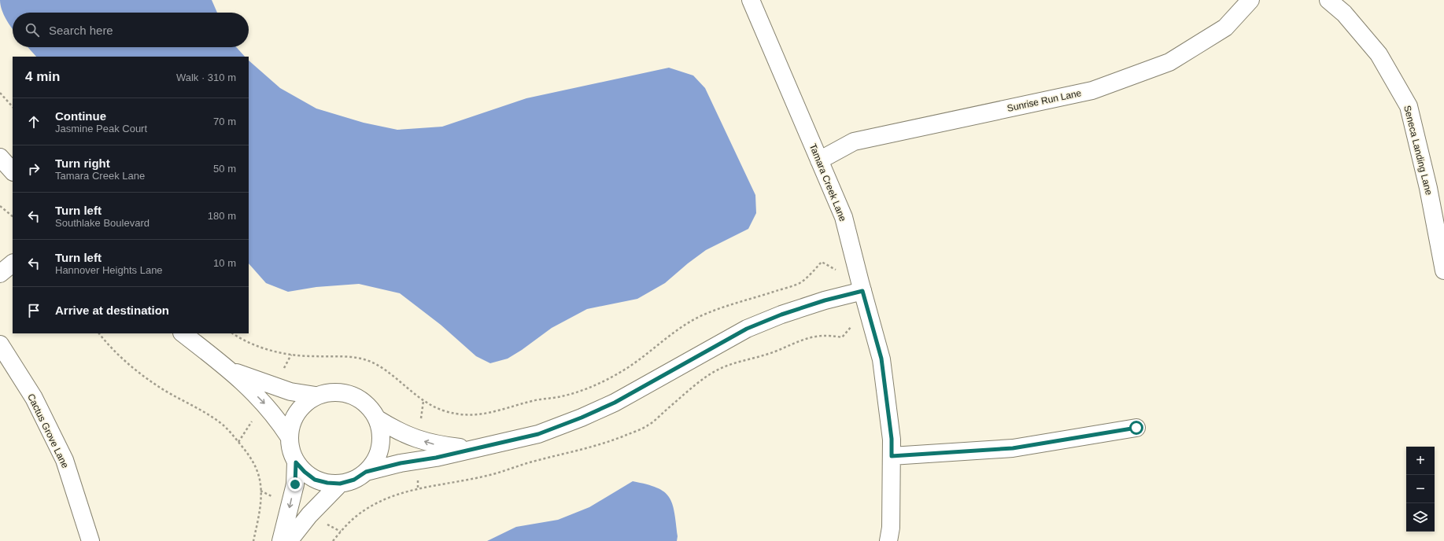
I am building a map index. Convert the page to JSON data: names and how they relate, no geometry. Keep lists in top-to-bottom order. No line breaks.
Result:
{"streets":{"street":["Sunrise Run Lane","Seneca Landing Lane","Tamara Creek Lane","Cactus Grove Lane"]},"crossings":[["Sunrise Run Lane","Tamara Creek Lane"]],"page":{"search":"Search here","heading":["4 min","Walk · 310 m"],"list":[["Continue","Jasmine Peak Court","70 m"],["Turn right","Tamara Creek Lane","50 m"],["Turn left","Southlake Boulevard","180 m"],["Turn left","Hannover Heights Lane","10 m"],"Arrive at destination"],"map_buttons":["+","−"]}}
